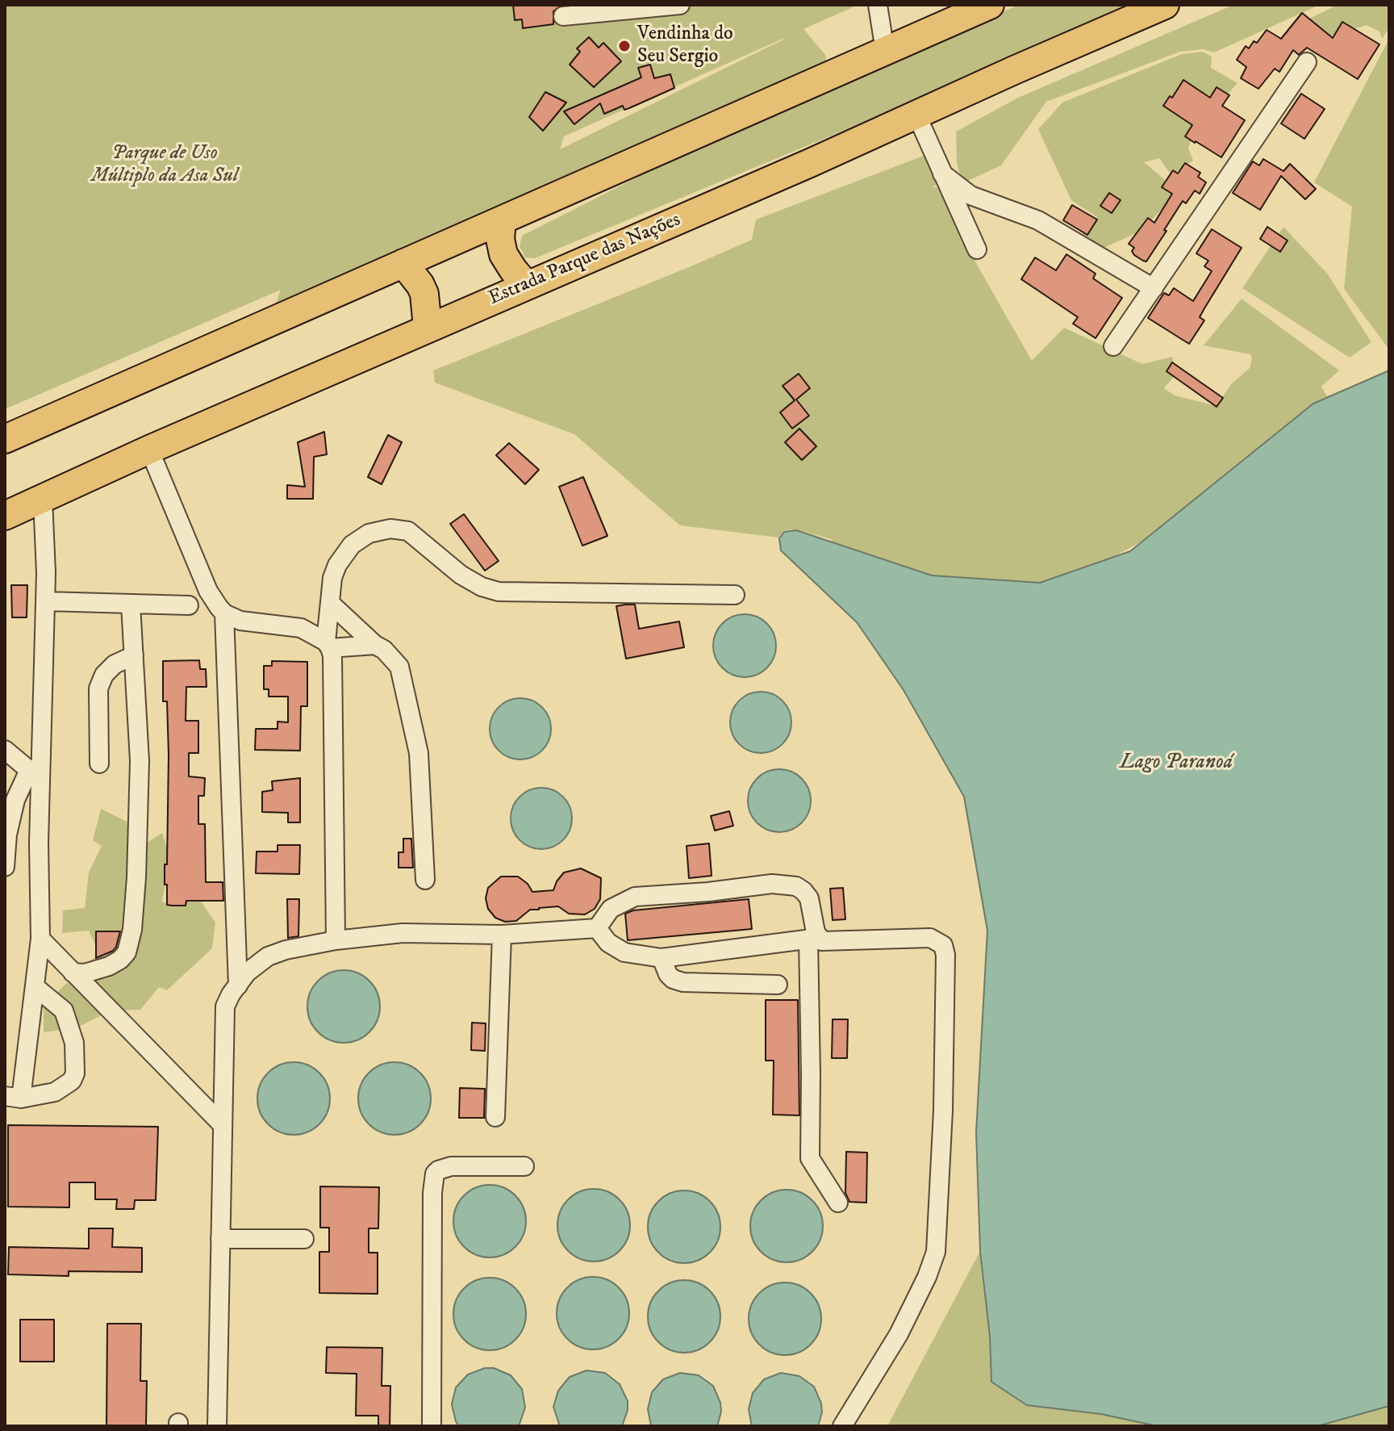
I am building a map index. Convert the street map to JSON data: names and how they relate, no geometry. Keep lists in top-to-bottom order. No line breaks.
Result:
{"streets":{"highway":["Estrada Parque das Nações"]},"water":["Lago Paranoá"],"parks":["Parque de Uso Múltiplo da Asa Sul"],"places":["Vendinha do Seu Sergio"]}
